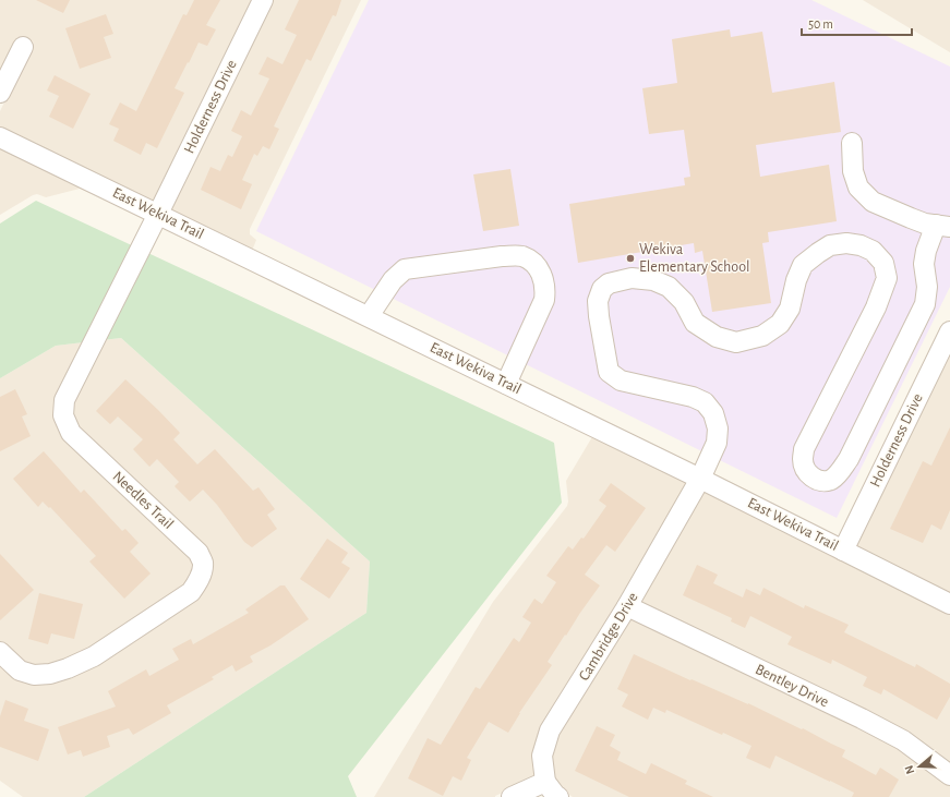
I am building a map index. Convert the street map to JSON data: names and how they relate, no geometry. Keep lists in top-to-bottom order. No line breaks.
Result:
{"streets":{"street":["Holderness Drive","East Wekiva Trail","Needles Trail","Cambridge Drive","Bentley Drive"]},"crossings":[["Holderness Drive","East Wekiva Trail"],["Holderness Drive","Needles Trail"],["East Wekiva Trail","Needles Trail"],["East Wekiva Trail","Cambridge Drive"],["Cambridge Drive","Bentley Drive"]],"places":["Wekiva Elementary School"],"scale_bar":"50 m","north":"left"}
